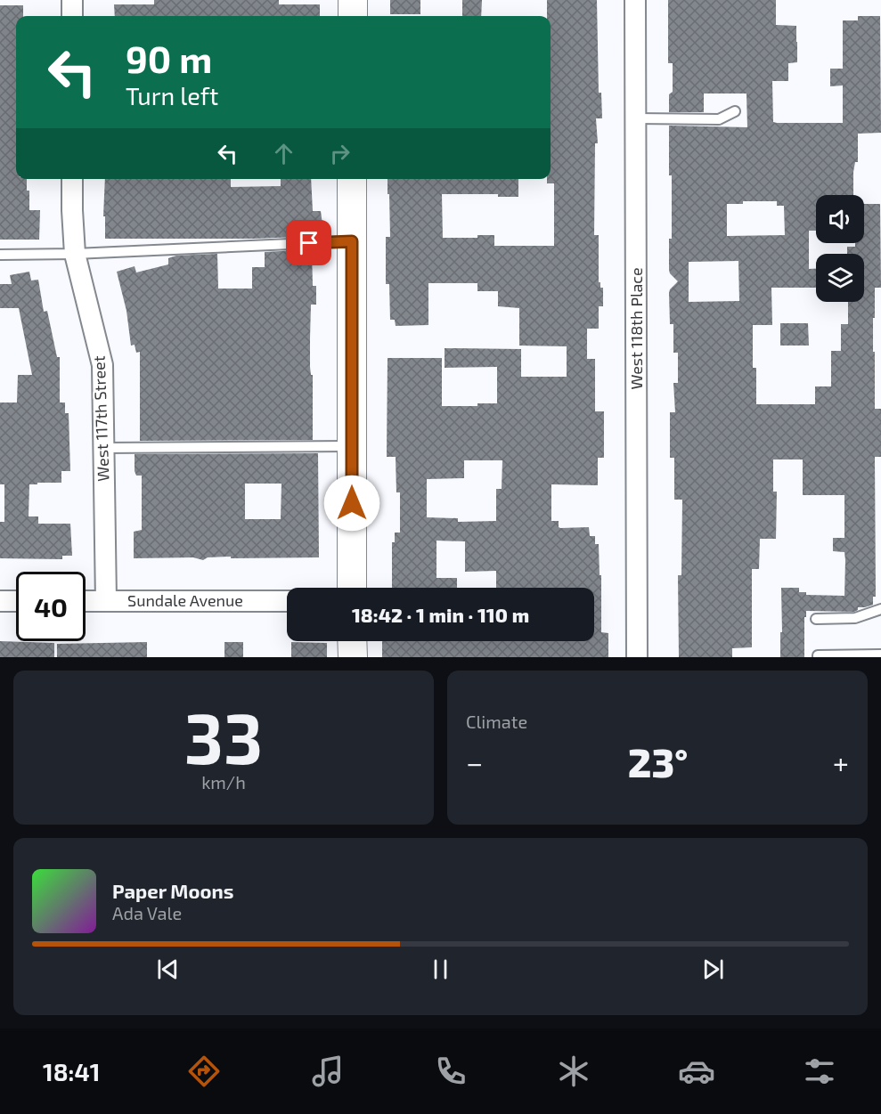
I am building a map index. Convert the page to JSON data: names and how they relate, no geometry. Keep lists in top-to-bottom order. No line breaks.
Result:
{"streets":{"street":["West 118th Place","West 117th Street","Sundale Avenue"]},"crossings":[["West 117th Street","Sundale Avenue"]],"page":{"turn":["90 m","Turn left"],"limit":"40","trip":"18:42 · 1 min · 110 m","tile":[["33","km/h"],"Climate"],"heat":["−","23°","+"],"song":["Paper Moons","Ada Vale"],"tabs":"18:41"}}
